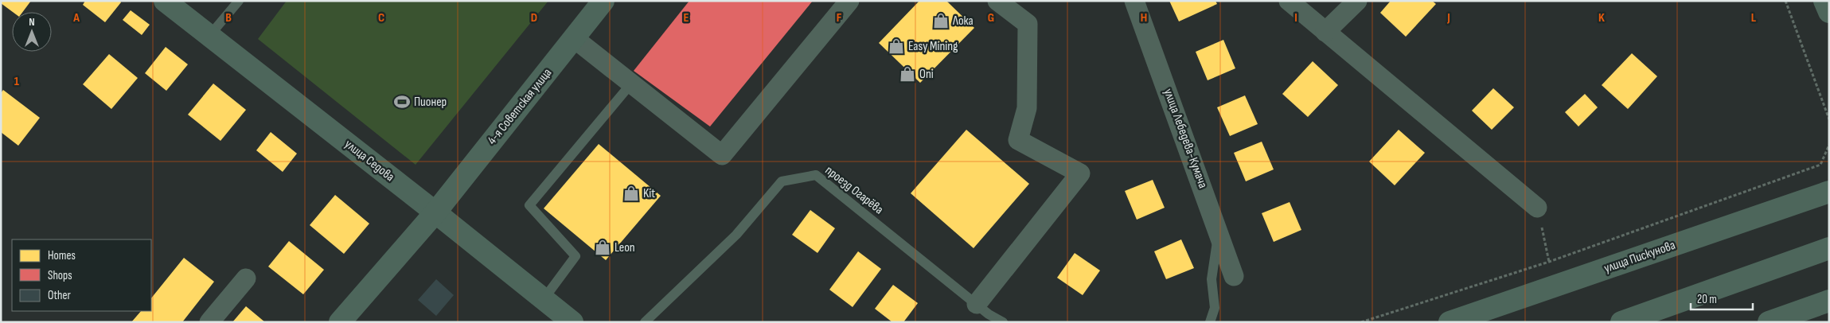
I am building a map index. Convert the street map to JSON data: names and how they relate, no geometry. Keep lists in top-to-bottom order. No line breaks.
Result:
{"streets":{"main road":["4-я Советская улица","улица Седова","улица Пискунова"],"street":["улица Лебедева-Кумача"],"lane":["проезд Огарёва"]},"crossings":[["4-я Советская улица","улица Седова"]],"places":{"shop":["Лока","Easy Mining","Oni","Kit","Leon"],"sports":["Пионер"]},"legend":["Homes","Shops","Other"],"scale_bar":"20 m","north":"top","grid":{"columns":["A","B","C","D","E","F","G","H","I","J","K","L"],"rows":["1"]}}
